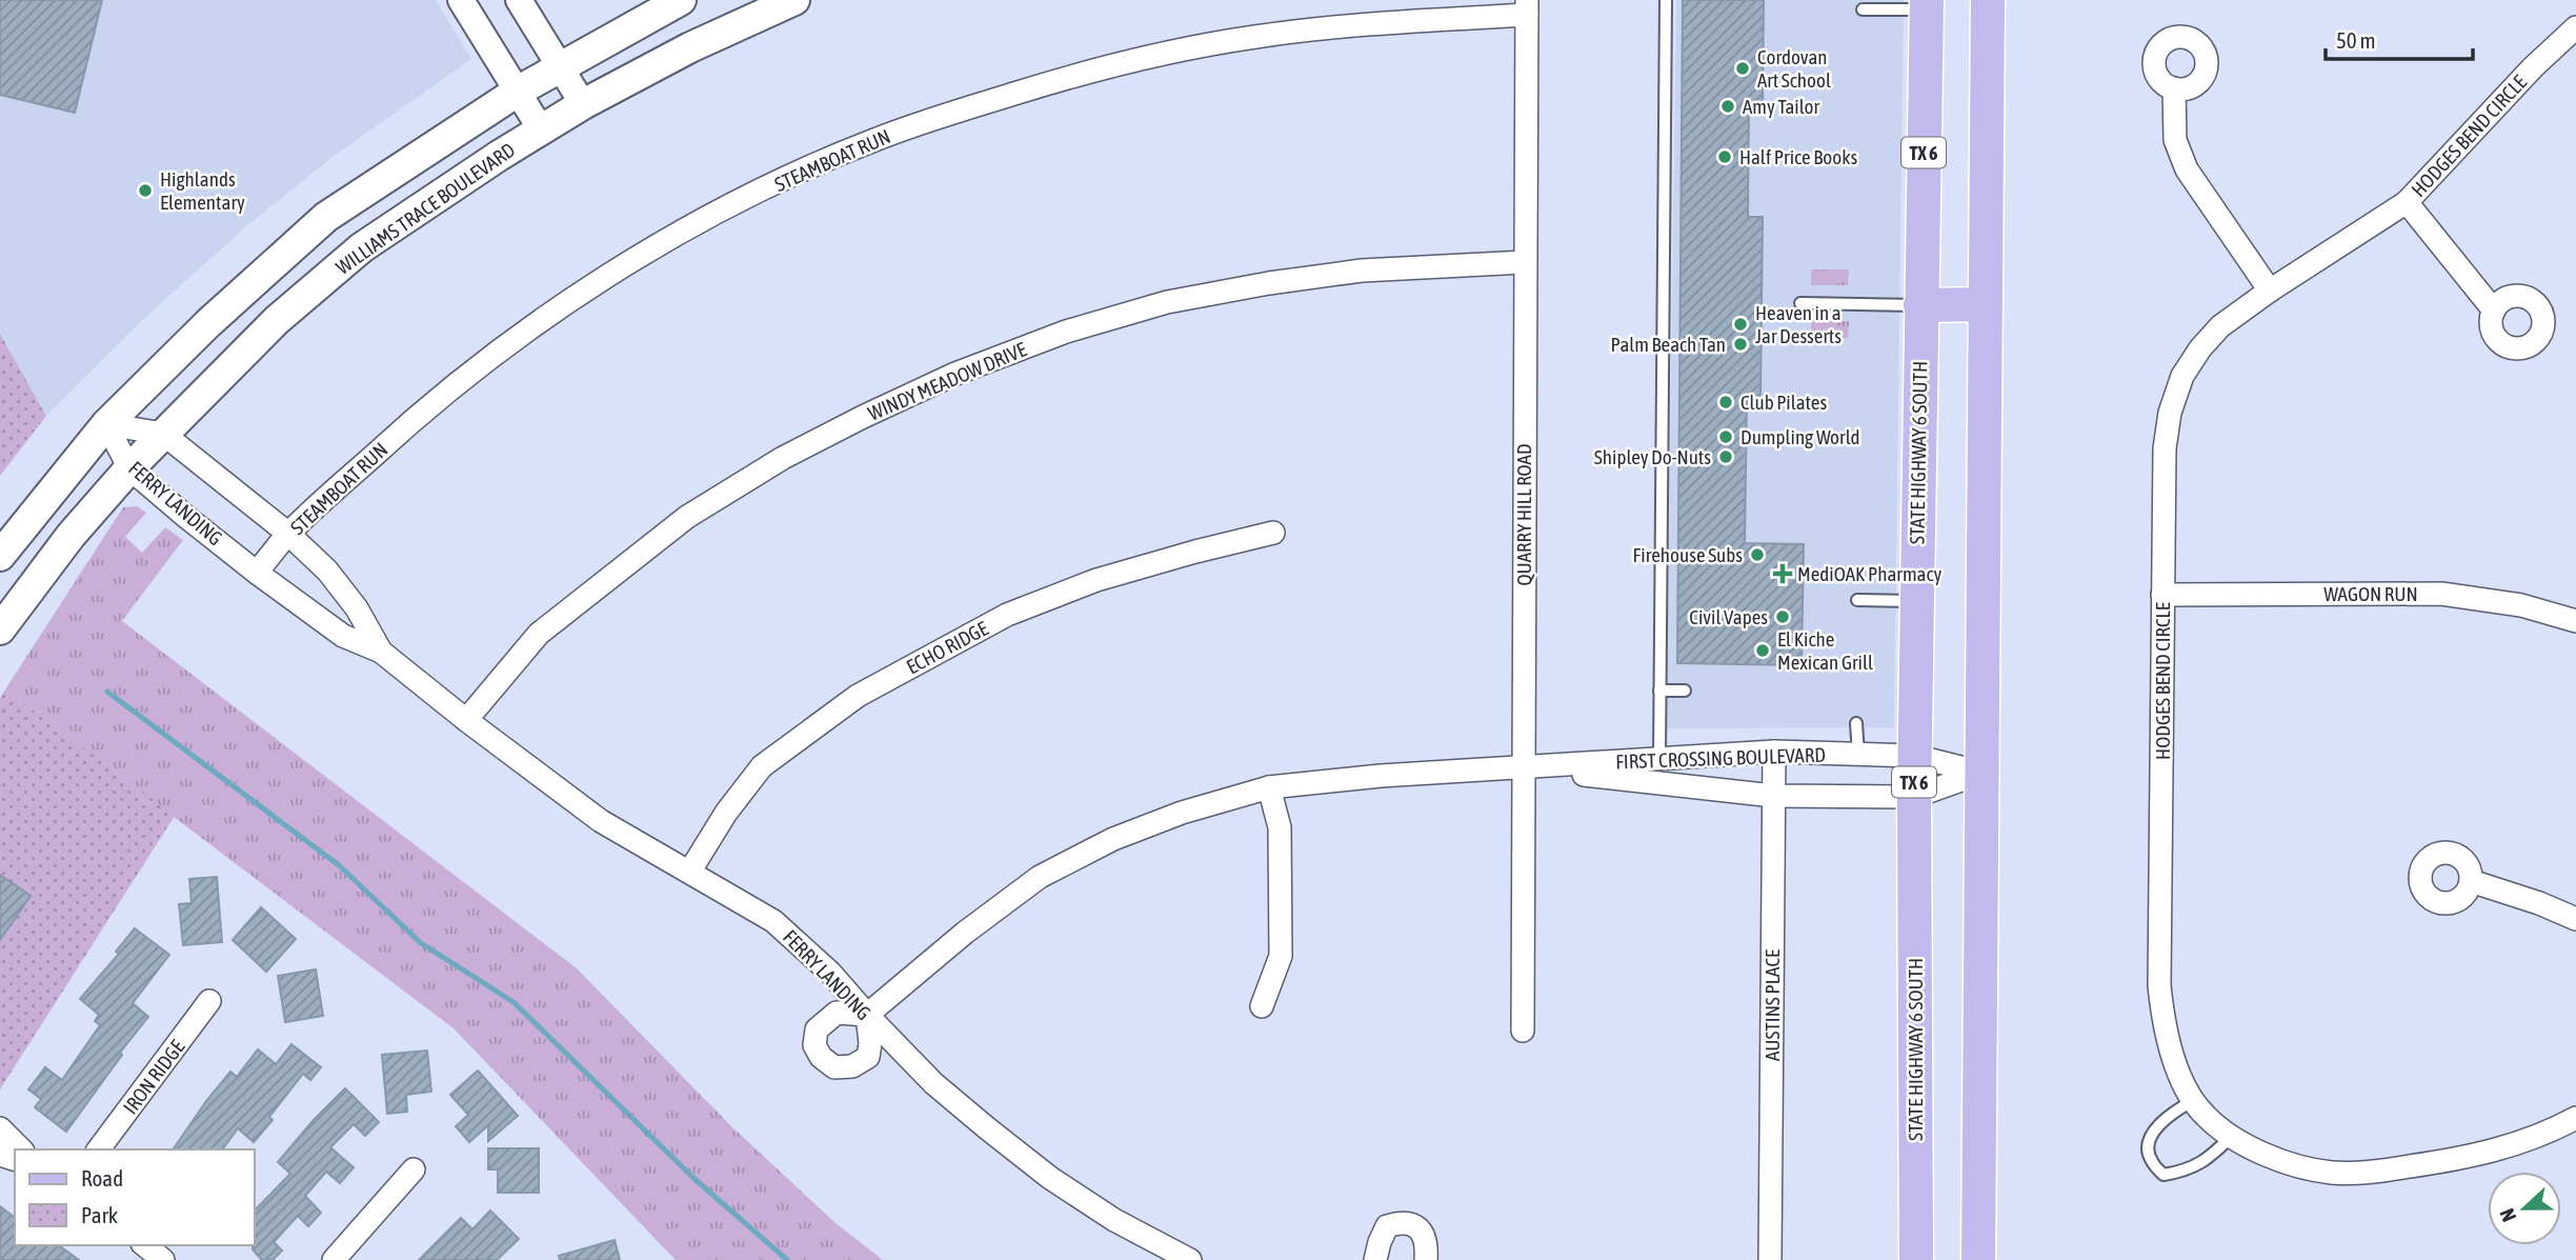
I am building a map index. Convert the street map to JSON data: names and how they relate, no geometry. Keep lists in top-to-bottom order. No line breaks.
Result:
{"streets":{"main road":["TX 6","WILLIAMS TRACE BOULEVARD","STATE HIGHWAY 6 SOUTH"],"street":["HODGES BEND CIRCLE","STEAMBOAT RUN","WINDY MEADOW DRIVE","FERRY LANDING","QUARRY HILL ROAD","WAGON RUN","ECHO RIDGE","FIRST CROSSING BOULEVARD","AUSTINS PLACE","IRON RIDGE"]},"crossings":[["HODGES BEND CIRCLE","WAGON RUN"],["STEAMBOAT RUN","FERRY LANDING"],["STEAMBOAT RUN","QUARRY HILL ROAD"],["WILLIAMS TRACE BOULEVARD","FERRY LANDING"],["WINDY MEADOW DRIVE","FERRY LANDING"],["WINDY MEADOW DRIVE","QUARRY HILL ROAD"],["STATE HIGHWAY 6 SOUTH","FIRST CROSSING BOULEVARD"],["FERRY LANDING","ECHO RIDGE"],["FERRY LANDING","FIRST CROSSING BOULEVARD"],["QUARRY HILL ROAD","FIRST CROSSING BOULEVARD"],["FIRST CROSSING BOULEVARD","AUSTINS PLACE"]],"places":{"other":["Cordovan Art School","Amy Tailor","Half Price Books","Highlands Elementary","Heaven in a Jar Desserts","Palm Beach Tan","Club Pilates","Dumpling World","Shipley Do-Nuts","Firehouse Subs","Civil Vapes","El Kiche Mexican Grill"],"health":["MediOAK Pharmacy"]},"legend":["Road","Park"],"scale_bar":"50 m","north":"left"}
